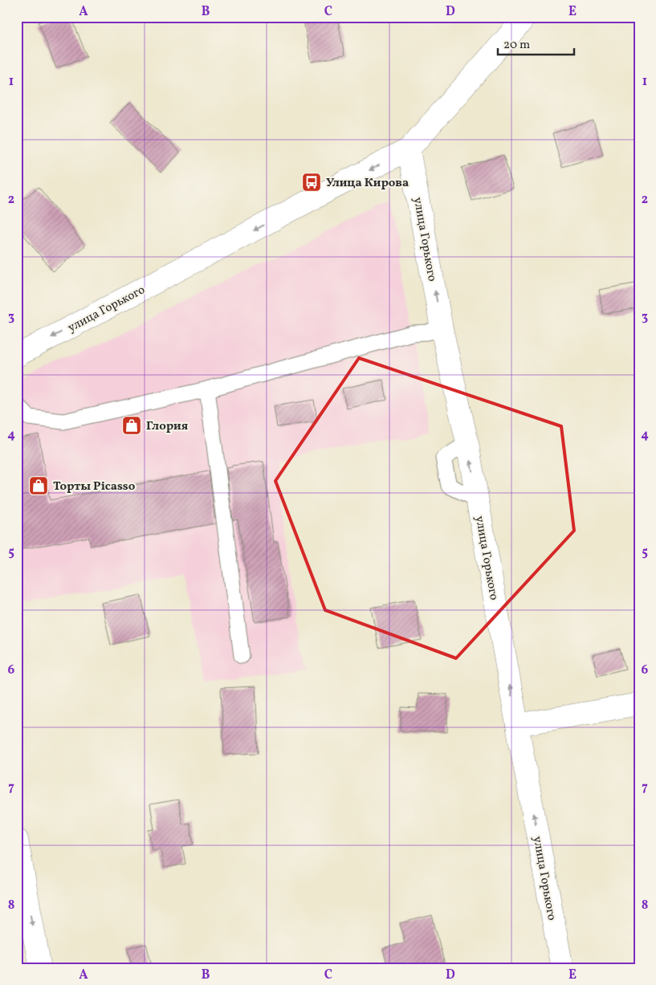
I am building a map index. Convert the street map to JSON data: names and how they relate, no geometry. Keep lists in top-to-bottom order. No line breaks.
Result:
{"streets":{"street":["улица Горького"]},"places":{"bus stop":["Улица Кирова"],"shop":["Глория","Торты Picasso"]},"scale_bar":"20 m","grid":{"columns":["A","B","C","D","E"],"rows":["1","2","3","4","5","6","7","8"]}}
